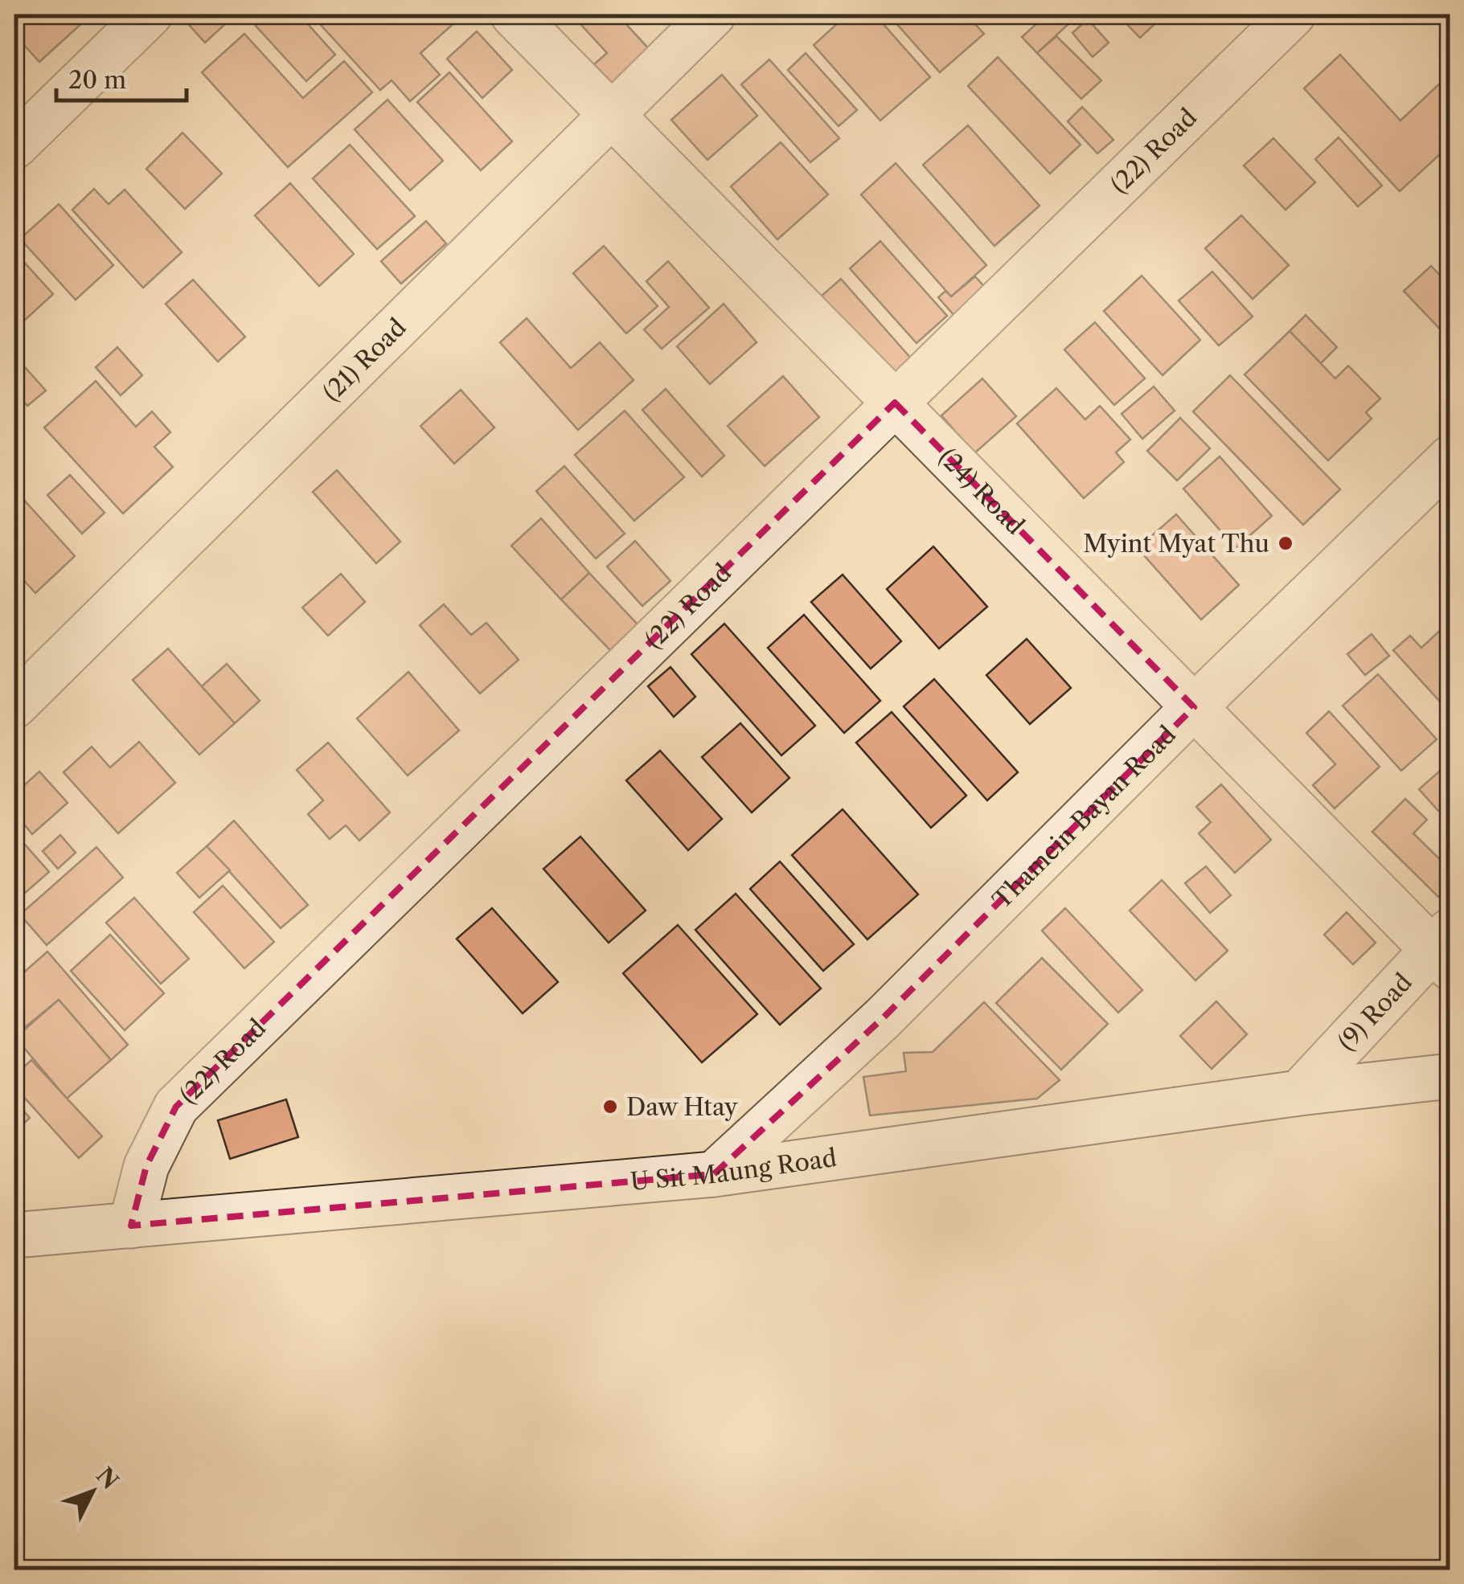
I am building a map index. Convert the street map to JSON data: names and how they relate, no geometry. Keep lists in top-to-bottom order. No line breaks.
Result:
{"streets":{"street":["(22) Road","(21) Road","(24) Road","Thamein Bayan Road","(9) Road","U Sit Maung Road"]},"crossings":[["(22) Road","(24) Road"],["(22) Road","U Sit Maung Road"],["(21) Road","(24) Road"],["(24) Road","Thamein Bayan Road"],["(24) Road","(9) Road"],["Thamein Bayan Road","U Sit Maung Road"],["(9) Road","U Sit Maung Road"]],"places":["Myint Myat Thu","Daw Htay"],"scale_bar":"20 m","north":"top right"}
